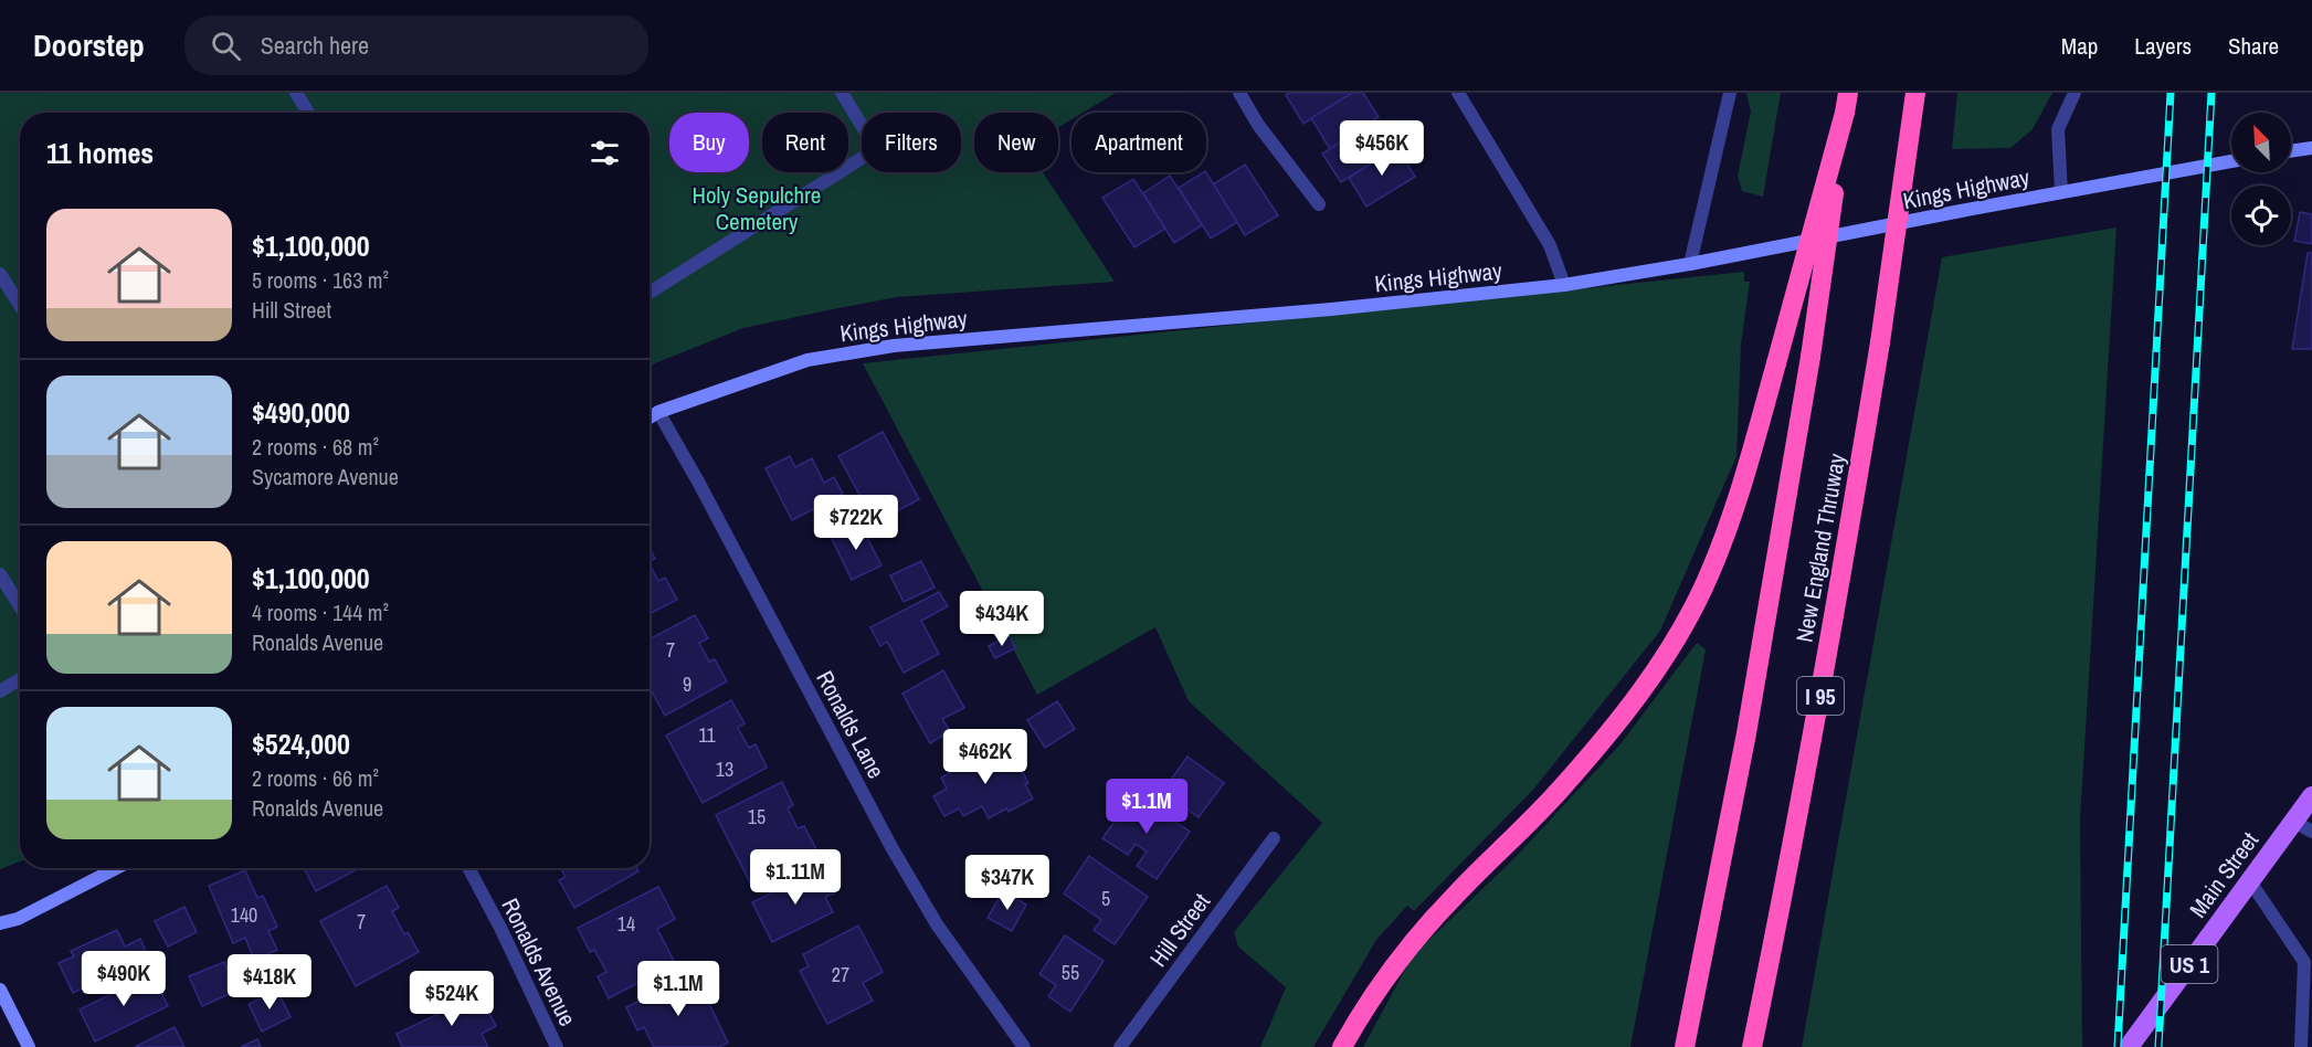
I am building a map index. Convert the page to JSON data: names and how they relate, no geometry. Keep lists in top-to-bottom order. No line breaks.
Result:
{"streets":{"highway":["New England Thruway","I 95"],"main road":["Main Street","US 1"],"street":["Kings Highway","Ronalds Lane","Hill Street","Ronalds Avenue"]},"crossings":[["Kings Highway","Ronalds Lane"]],"parks":["Holy Sepulchre Cemetery"],"house_numbers":["7","9","11","13","15","5","140","7","14","55","27"],"north":"top left","page":{"header":"Doorstep","search":"Search here","nav":["Map","Layers","Share"],"chip":["Buy","Rent","Filters","New","Apartment"],"heading":"11 homes","price":["$456K","$722K","$434K","$462K","$1.1M","$1.11M","$347K","$490K","$418K","$1.1M","$524K"],"list":[{"name":"$1,100,000","note":"5 rooms · 163 m² · Hill Street"},{"name":"$490,000","note":"2 rooms · 68 m² · Sycamore Avenue"},{"name":"$1,100,000","note":"4 rooms · 144 m² · Ronalds Avenue"},{"name":"$524,000","note":"2 rooms · 66 m² · Ronalds Avenue"}]}}
